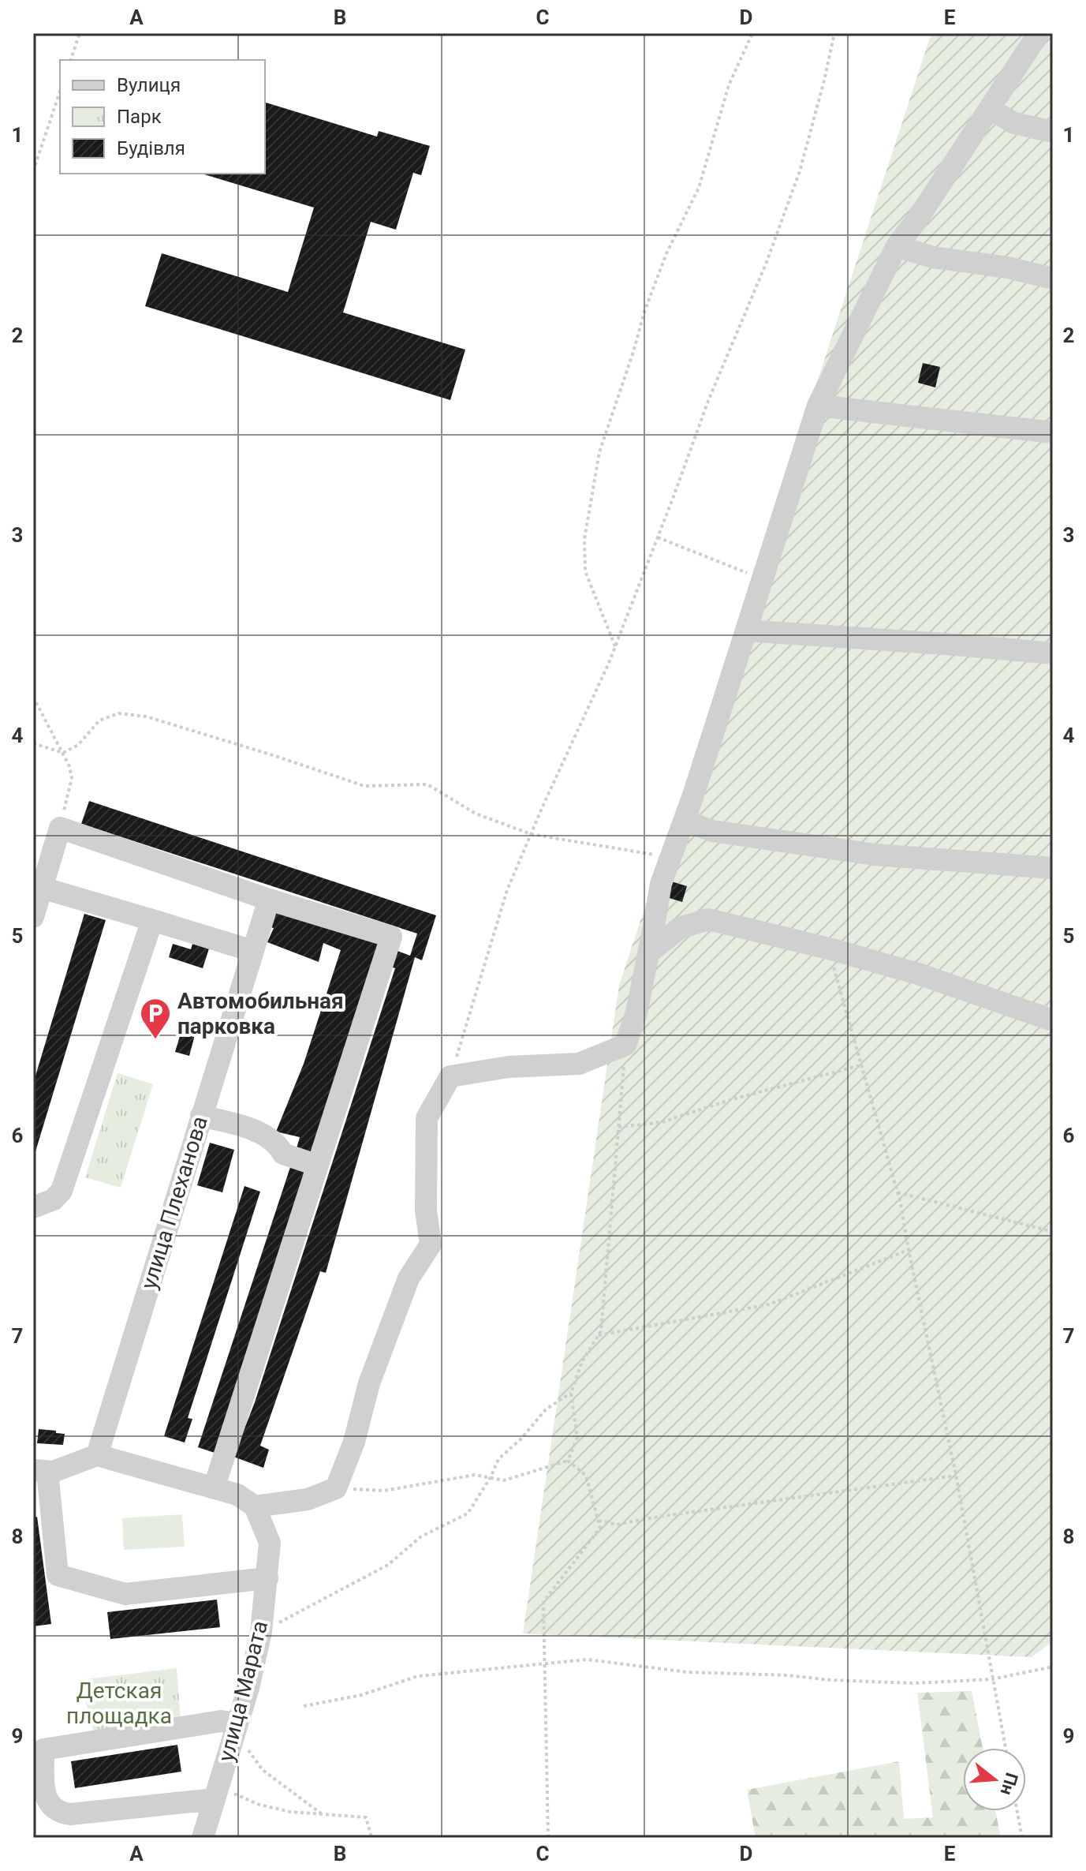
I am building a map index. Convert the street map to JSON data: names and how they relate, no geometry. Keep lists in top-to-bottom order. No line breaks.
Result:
{"streets":{"street":["улица Плеханова","улица Марата"]},"parks":["Детская площадка"],"places":{"parking":["Автомобильная парковка"]},"legend":["Вулиця","Парк","Будівля"],"north":"right","grid":{"columns":["A","B","C","D","E"],"rows":["1","2","3","4","5","6","7","8","9"]}}
